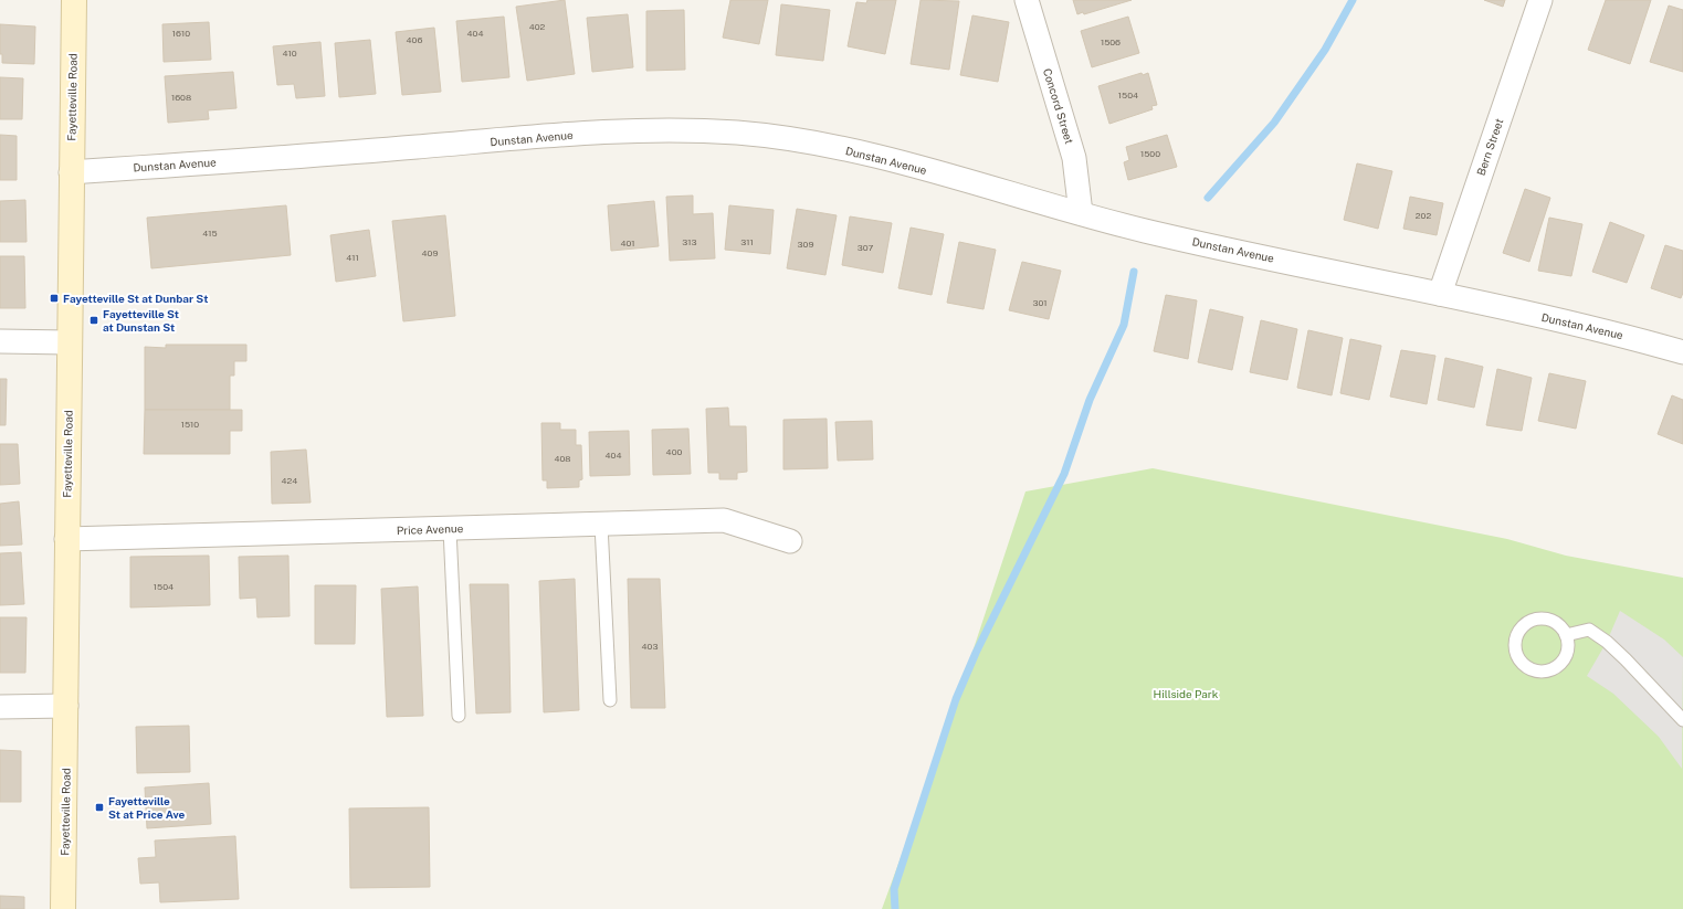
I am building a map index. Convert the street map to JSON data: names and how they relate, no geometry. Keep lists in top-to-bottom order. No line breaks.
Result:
{"streets":{"main road":["Fayetteville Road"],"street":["Concord Street","Dunstan Avenue","Bern Street","Price Avenue"]},"crossings":[["Fayetteville Road","Dunstan Avenue"],["Fayetteville Road","Price Avenue"],["Concord Street","Dunstan Avenue"],["Dunstan Avenue","Bern Street"]],"parks":["Hillside Park"],"places":{"transit":["Fayetteville St at Dunbar St","Fayetteville St at Dunstan St","Fayetteville St at Price Ave"]},"house_numbers":["402","1610","404","406","1506","410","1504","1608","1500","202","415","313","311","401","309","307","409","411","301","1510","400","404","408","424","1504","403"]}
